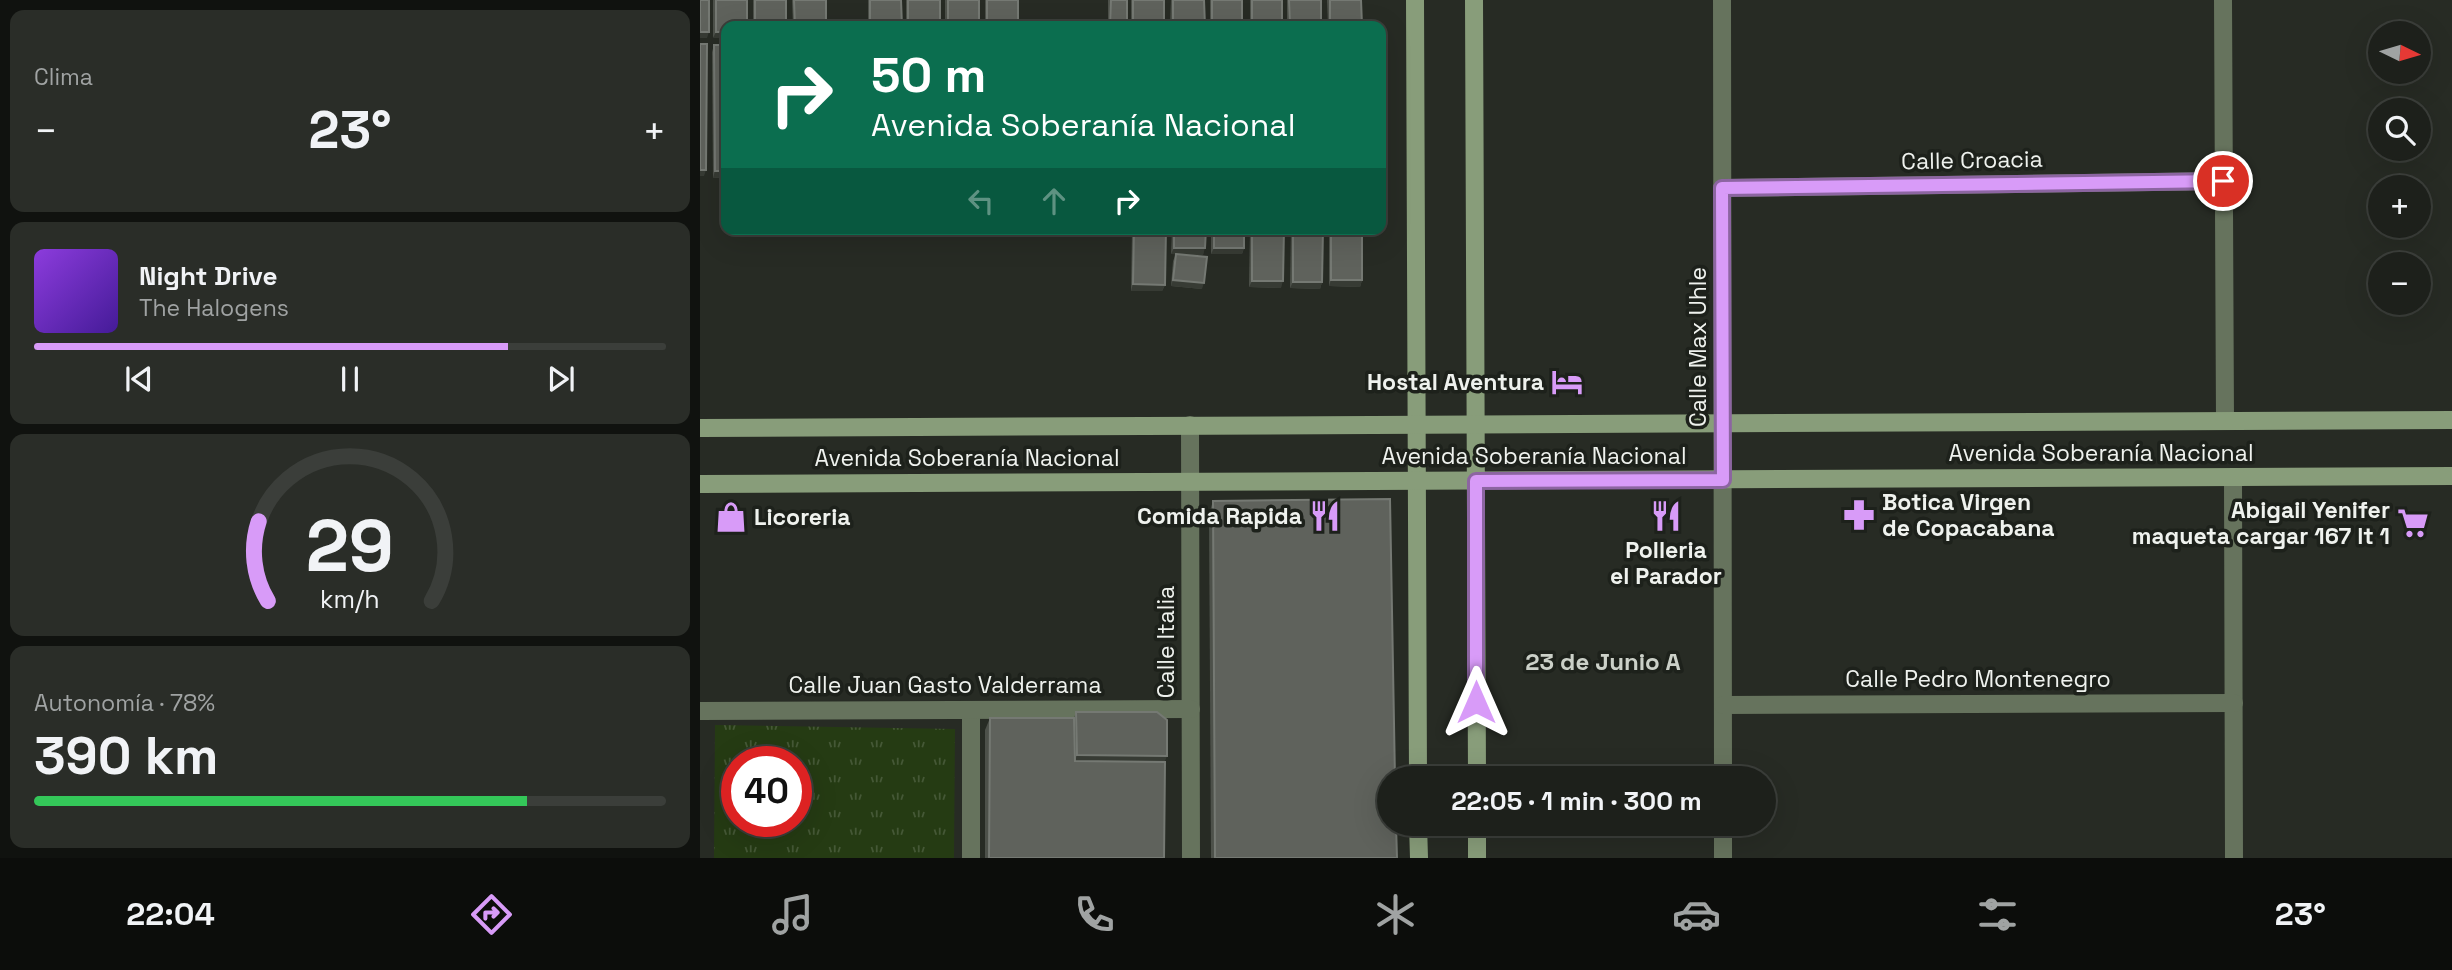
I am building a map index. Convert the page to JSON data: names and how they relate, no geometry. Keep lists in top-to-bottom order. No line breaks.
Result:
{"streets":{"street":["Calle Croacia","Calle Max Uhle","Avenida Soberanía Nacional","Calle Italia","Calle Pedro Montenegro","Calle Juan Gasto Valderrama"]},"crossings":[["Calle Croacia","Calle Max Uhle"],["Calle Max Uhle","Avenida Soberanía Nacional"],["Calle Max Uhle","Calle Pedro Montenegro"],["Avenida Soberanía Nacional","Calle Italia"],["Calle Italia","Calle Juan Gasto Valderrama"]],"districts":["23 de Junio A"],"places":{"hotel":["Hostal Aventura"],"pharmacy":["Botica Virgen de Copacabana"],"restaurant":["Comida Rapida","Polleria el Parador"],"shop":["Licoreria"],"supermarket":["Abigail Yenifer maqueta cargar 167 lt 1"]},"north":"right","page":{"tile":["Clima",["Autonomía · 78%","390 km"]],"map_buttons":["+","−"],"turn":["50 m","Avenida Soberanía Nacional"],"heat":["−","23°","+"],"song":["Night Drive","The Halogens"],"limit":"40","trip":"22:05 · 1 min · 300 m","tabs":["22:04","23°"],"gauge":["29","km/h"]}}
